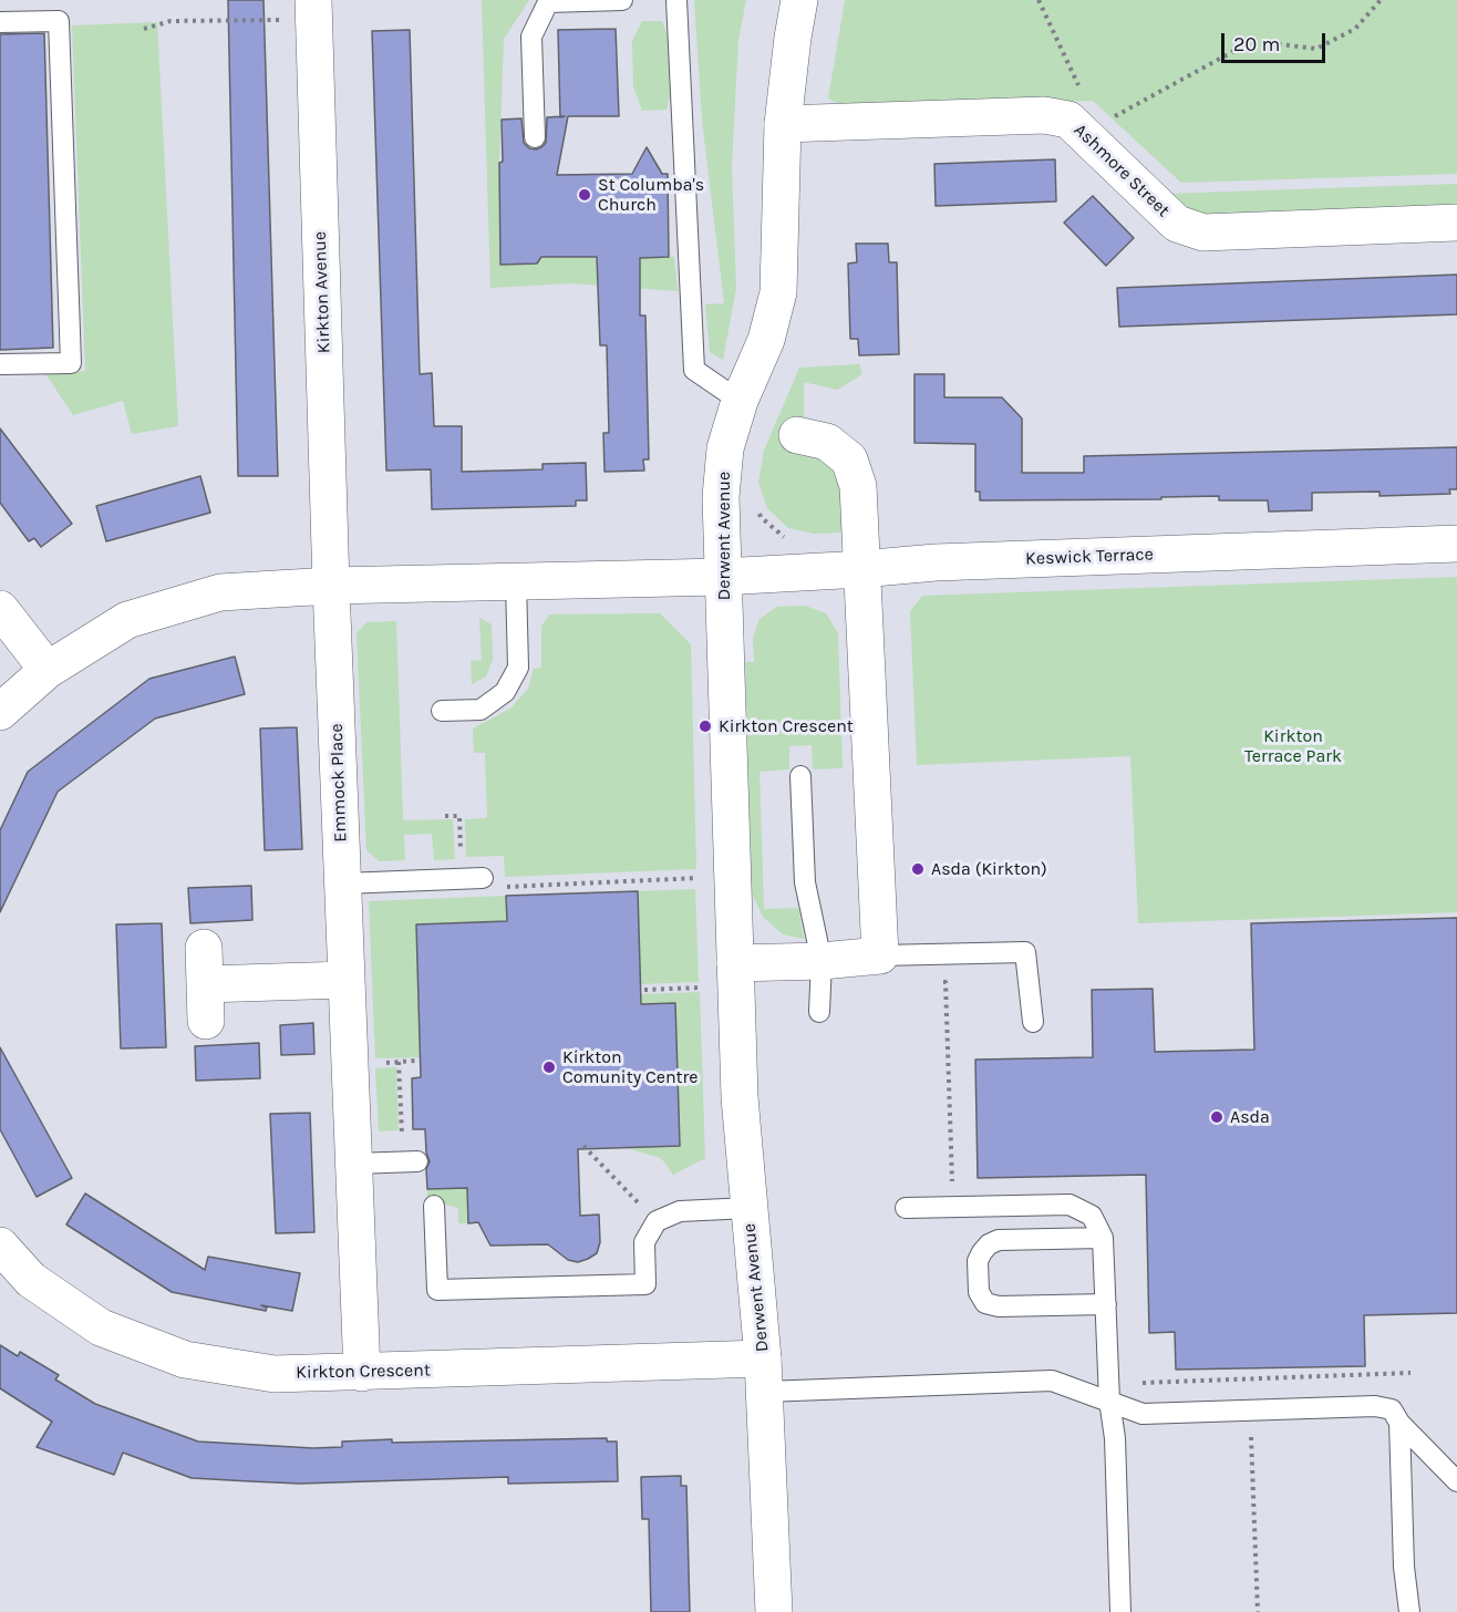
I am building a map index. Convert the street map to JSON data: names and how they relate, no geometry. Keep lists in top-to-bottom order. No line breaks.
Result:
{"streets":{"street":["Ashmore Street","Kirkton Avenue","Derwent Avenue","Keswick Terrace","Emmock Place","Kirkton Crescent"]},"crossings":[["Ashmore Street","Derwent Avenue"],["Kirkton Avenue","Emmock Place"],["Derwent Avenue","Keswick Terrace"],["Derwent Avenue","Kirkton Crescent"],["Emmock Place","Kirkton Crescent"]],"parks":["Kirkton Terrace Park"],"places":["St Columba's Church","Kirkton Crescent","Asda (Kirkton)","Kirkton Comunity Centre","Asda"],"scale_bar":"20 m"}
